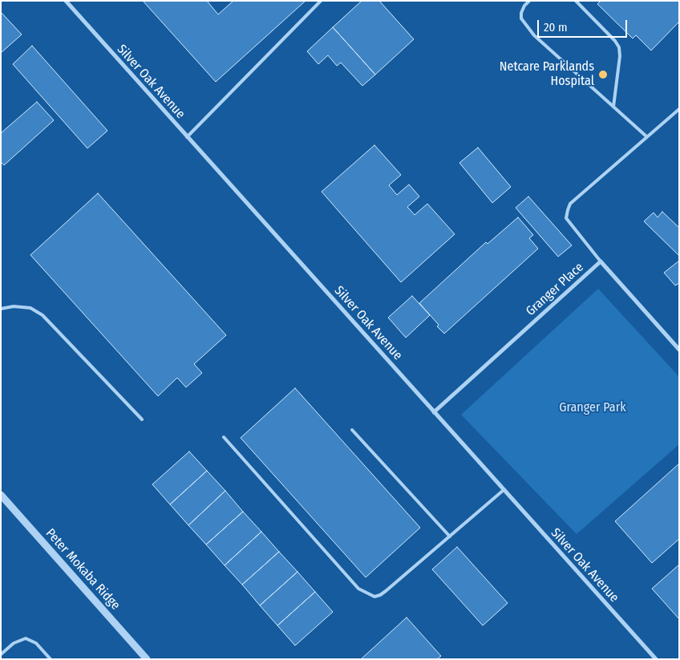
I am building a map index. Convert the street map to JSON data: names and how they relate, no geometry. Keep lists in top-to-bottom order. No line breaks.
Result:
{"streets":{"street":["Silver Oak Avenue","Granger Place","Peter Mokaba Ridge"]},"crossings":[["Silver Oak Avenue","Granger Place"]],"parks":["Granger Park"],"places":["Netcare Parklands Hospital"],"scale_bar":"20 m"}
